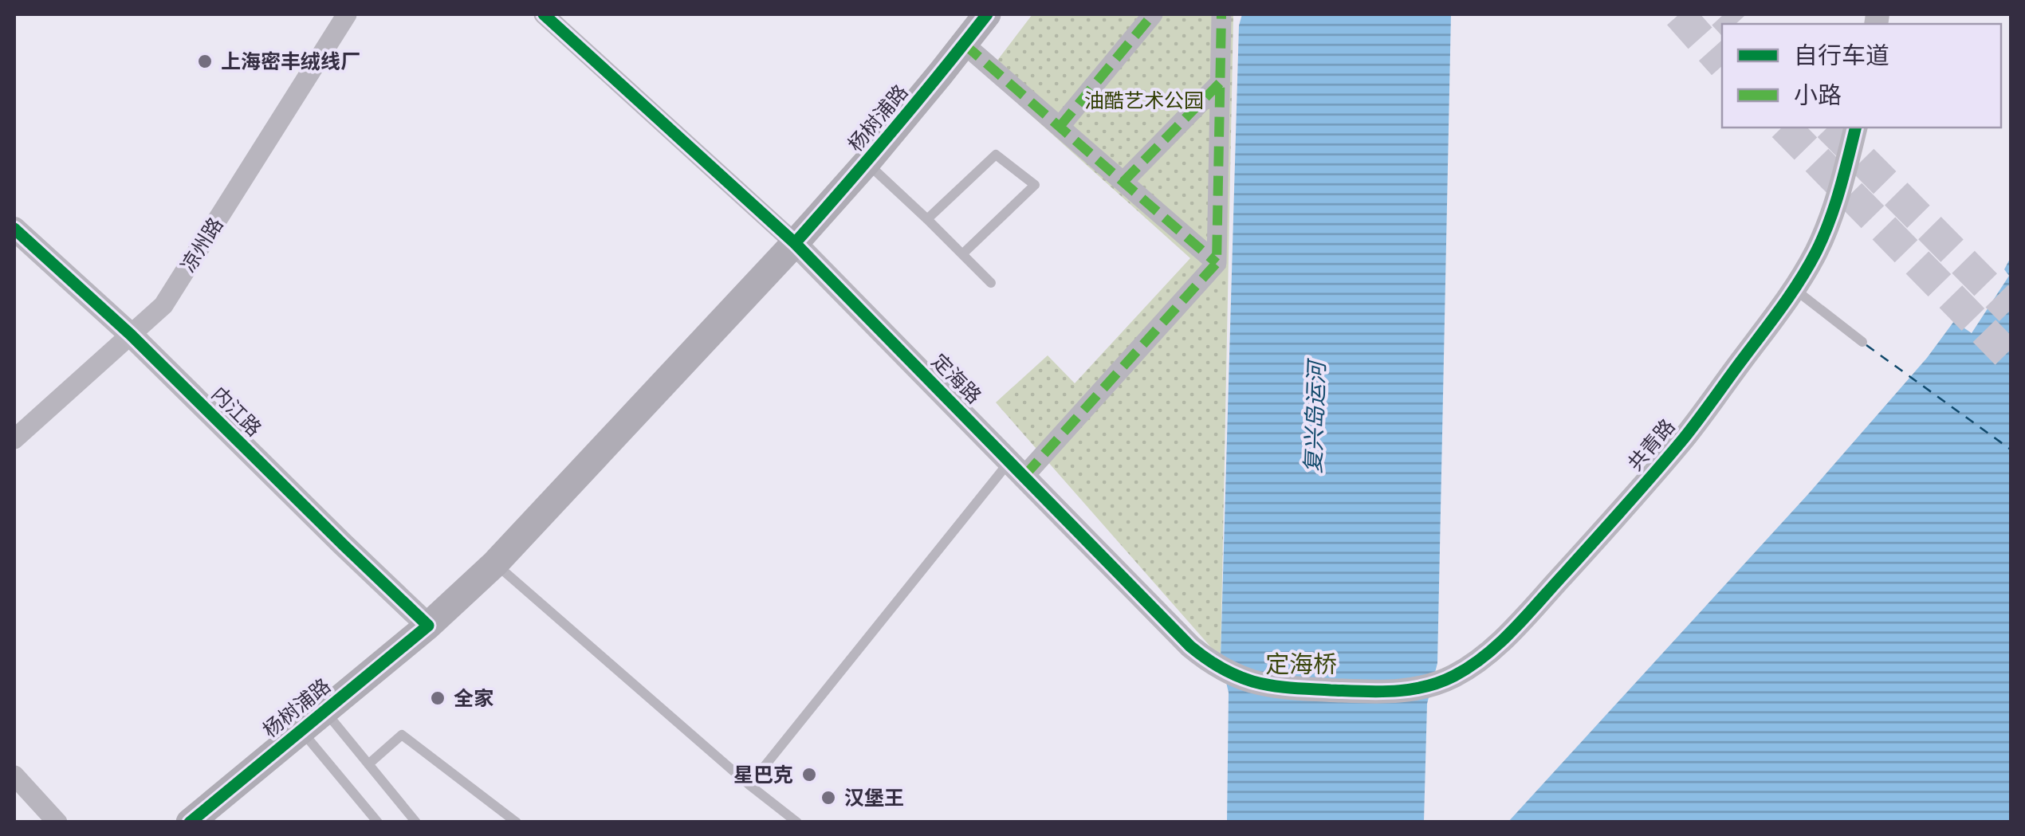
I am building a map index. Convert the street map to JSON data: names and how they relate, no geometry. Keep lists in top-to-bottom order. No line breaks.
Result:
{"streets":{"main road":["杨树浦路"],"street":["凉州路","定海路","内江路","共青路"]},"crossings":[["杨树浦路","定海路"],["杨树浦路","内江路"],["凉州路","内江路"],["定海路","共青路"]],"districts":["定海桥"],"water":["复兴岛运河"],"parks":["油酷艺术公园"],"places":["上海密丰绒线厂","全家","星巴克","汉堡王"],"legend":["自行车道","小路"]}
